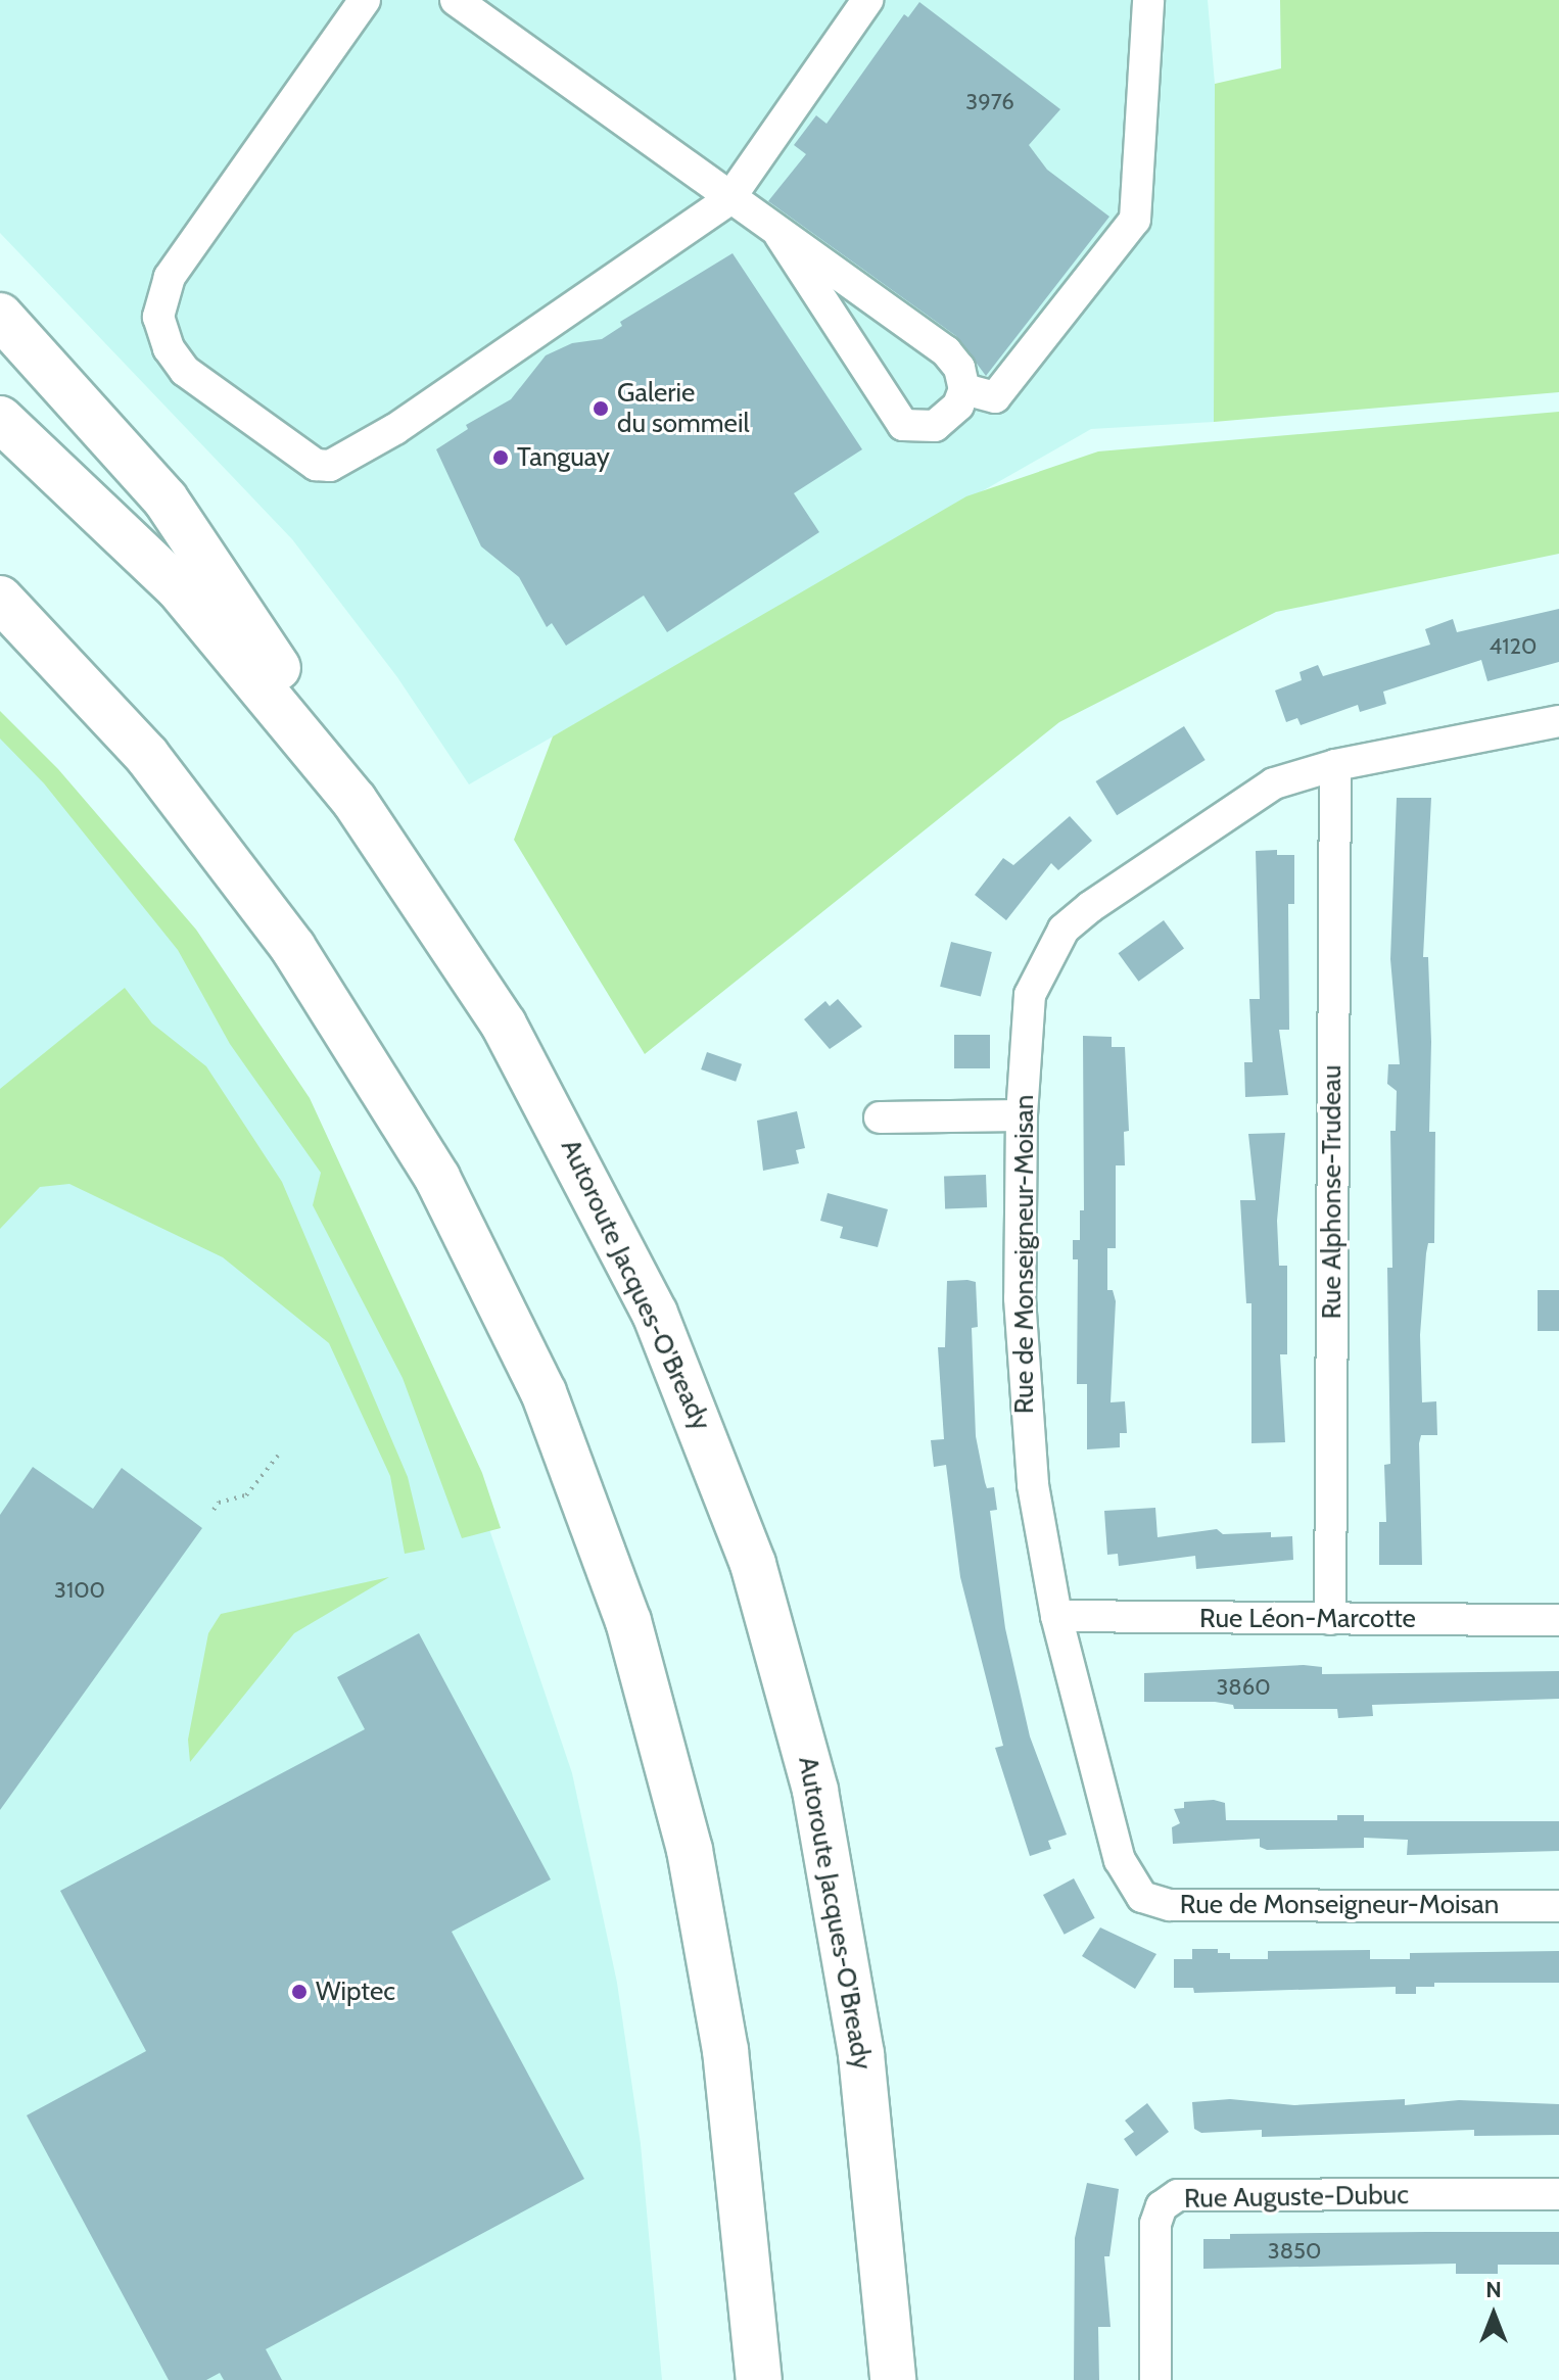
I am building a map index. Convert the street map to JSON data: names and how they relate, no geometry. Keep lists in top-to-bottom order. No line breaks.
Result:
{"streets":{"highway":["Autoroute Jacques-O'Bready"],"street":["Rue Alphonse-Trudeau","Rue de Monseigneur-Moisan","Rue Léon-Marcotte","Rue Auguste-Dubuc"]},"crossings":[["Rue Alphonse-Trudeau","Rue de Monseigneur-Moisan"],["Rue Alphonse-Trudeau","Rue Léon-Marcotte"],["Rue de Monseigneur-Moisan","Rue Léon-Marcotte"]],"places":["Galerie du sommeil","Tanguay","Wiptec"],"house_numbers":["3976","4120","3100","3860","3850"],"north":"top"}
